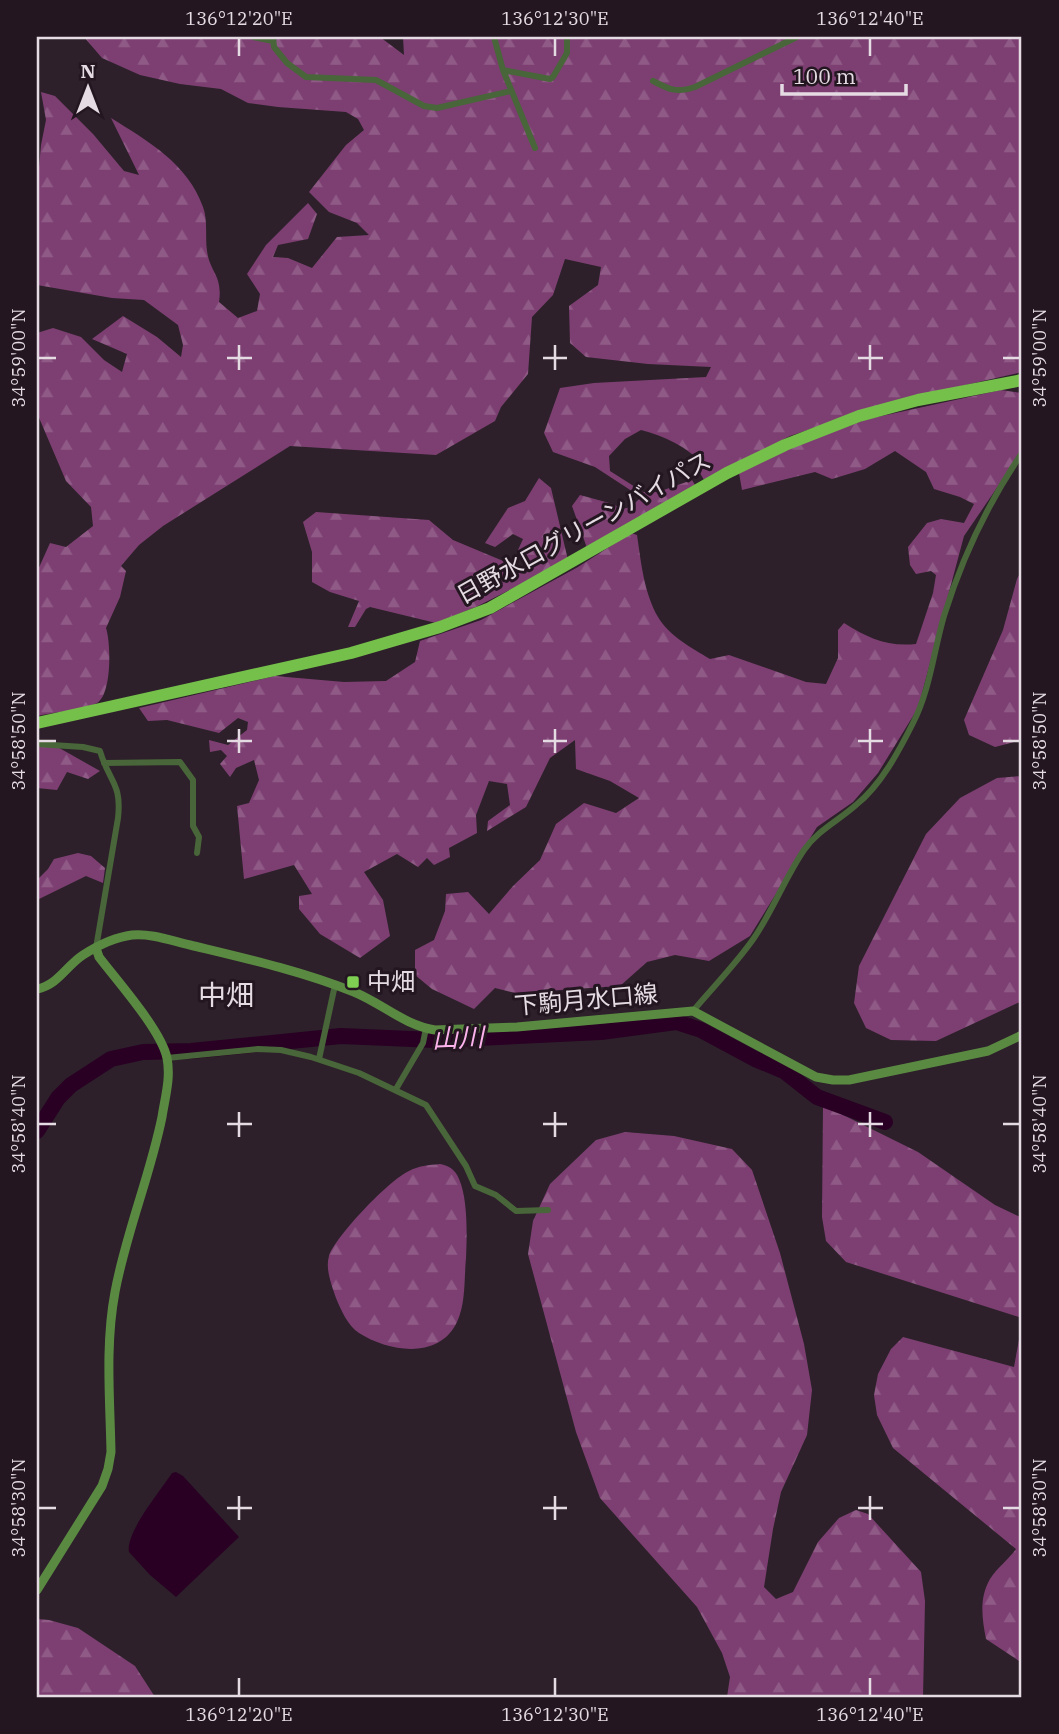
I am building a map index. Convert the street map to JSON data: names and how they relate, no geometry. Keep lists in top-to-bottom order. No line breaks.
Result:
{"streets":{"highway":["日野水口グリーンバイパス"],"main road":["下駒月水口線"]},"districts":["中畑"],"water":["山川"],"places":{"transit":["中畑"]},"scale_bar":"100 m","north":"top","coordinates":["136°12'20\"E","136°12'30\"E","136°12'40\"E","34°59'00\"N","34°58'50\"N","34°58'40\"N","34°58'30\"N"]}
